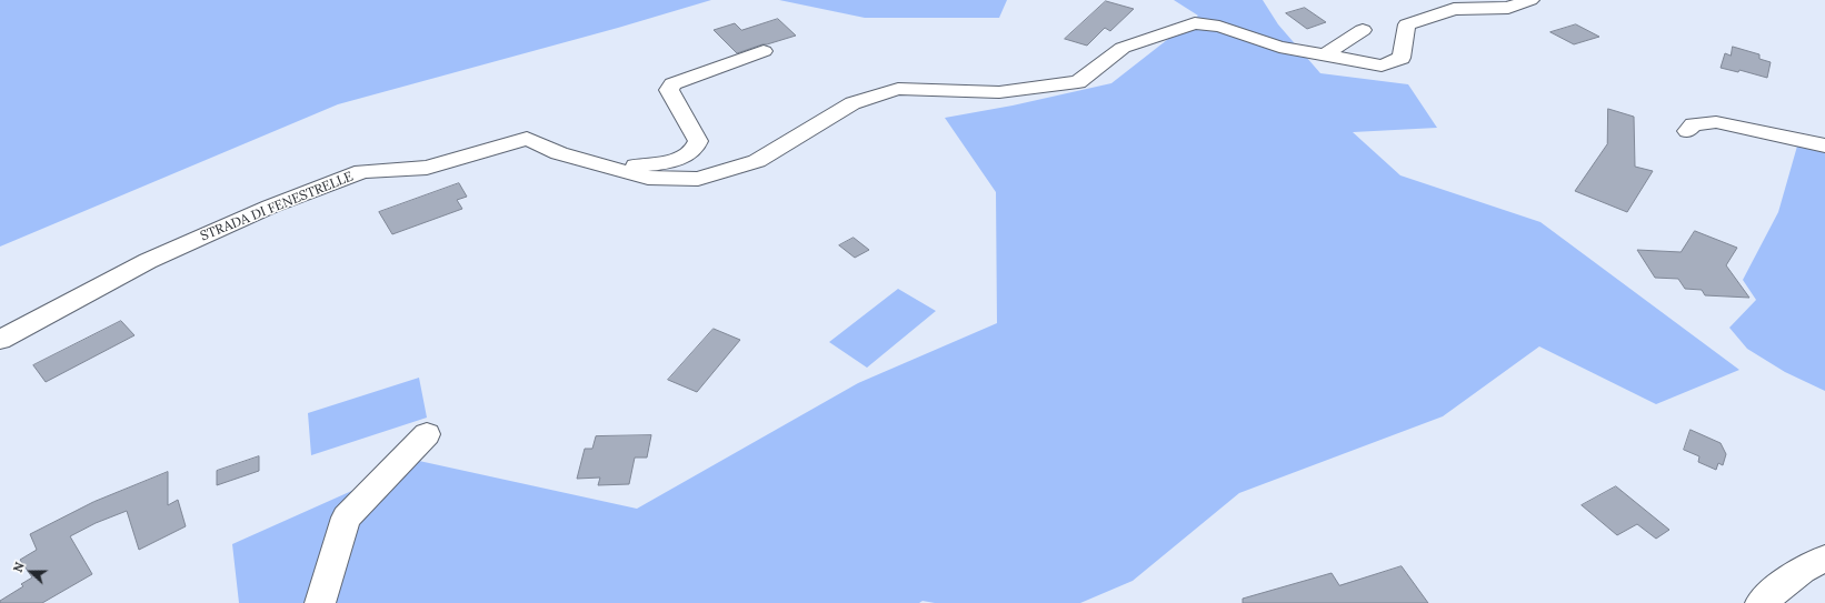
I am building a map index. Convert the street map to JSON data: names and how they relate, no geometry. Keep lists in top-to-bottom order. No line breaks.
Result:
{"streets":{"street":["STRADA DI FENESTRELLE"]},"north":"left"}
